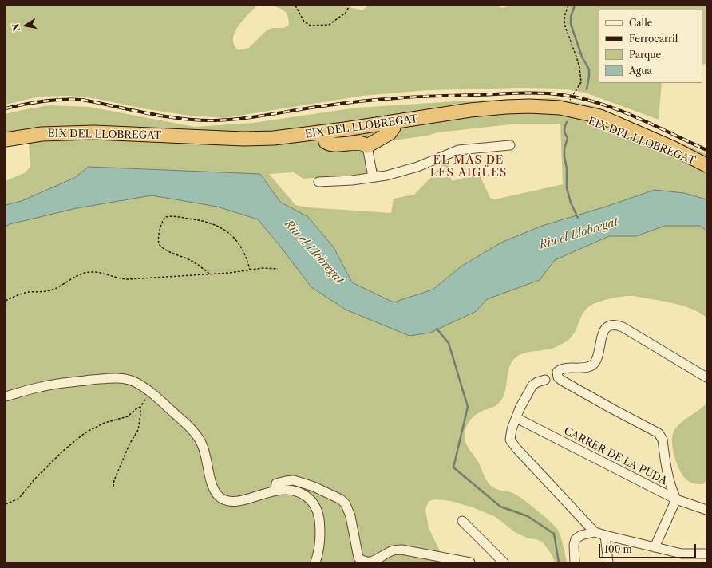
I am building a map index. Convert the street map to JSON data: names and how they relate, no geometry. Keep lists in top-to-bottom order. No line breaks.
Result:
{"streets":{"highway":["EIX DEL LLOBREGAT"],"street":["CARRER DE LA PUDA"]},"districts":["EL MAS DE LES AIGÜES"],"water":["Riu el Llobregat"],"legend":["Calle","Ferrocarril","Parque","Agua"],"scale_bar":"100 m","north":"left"}
